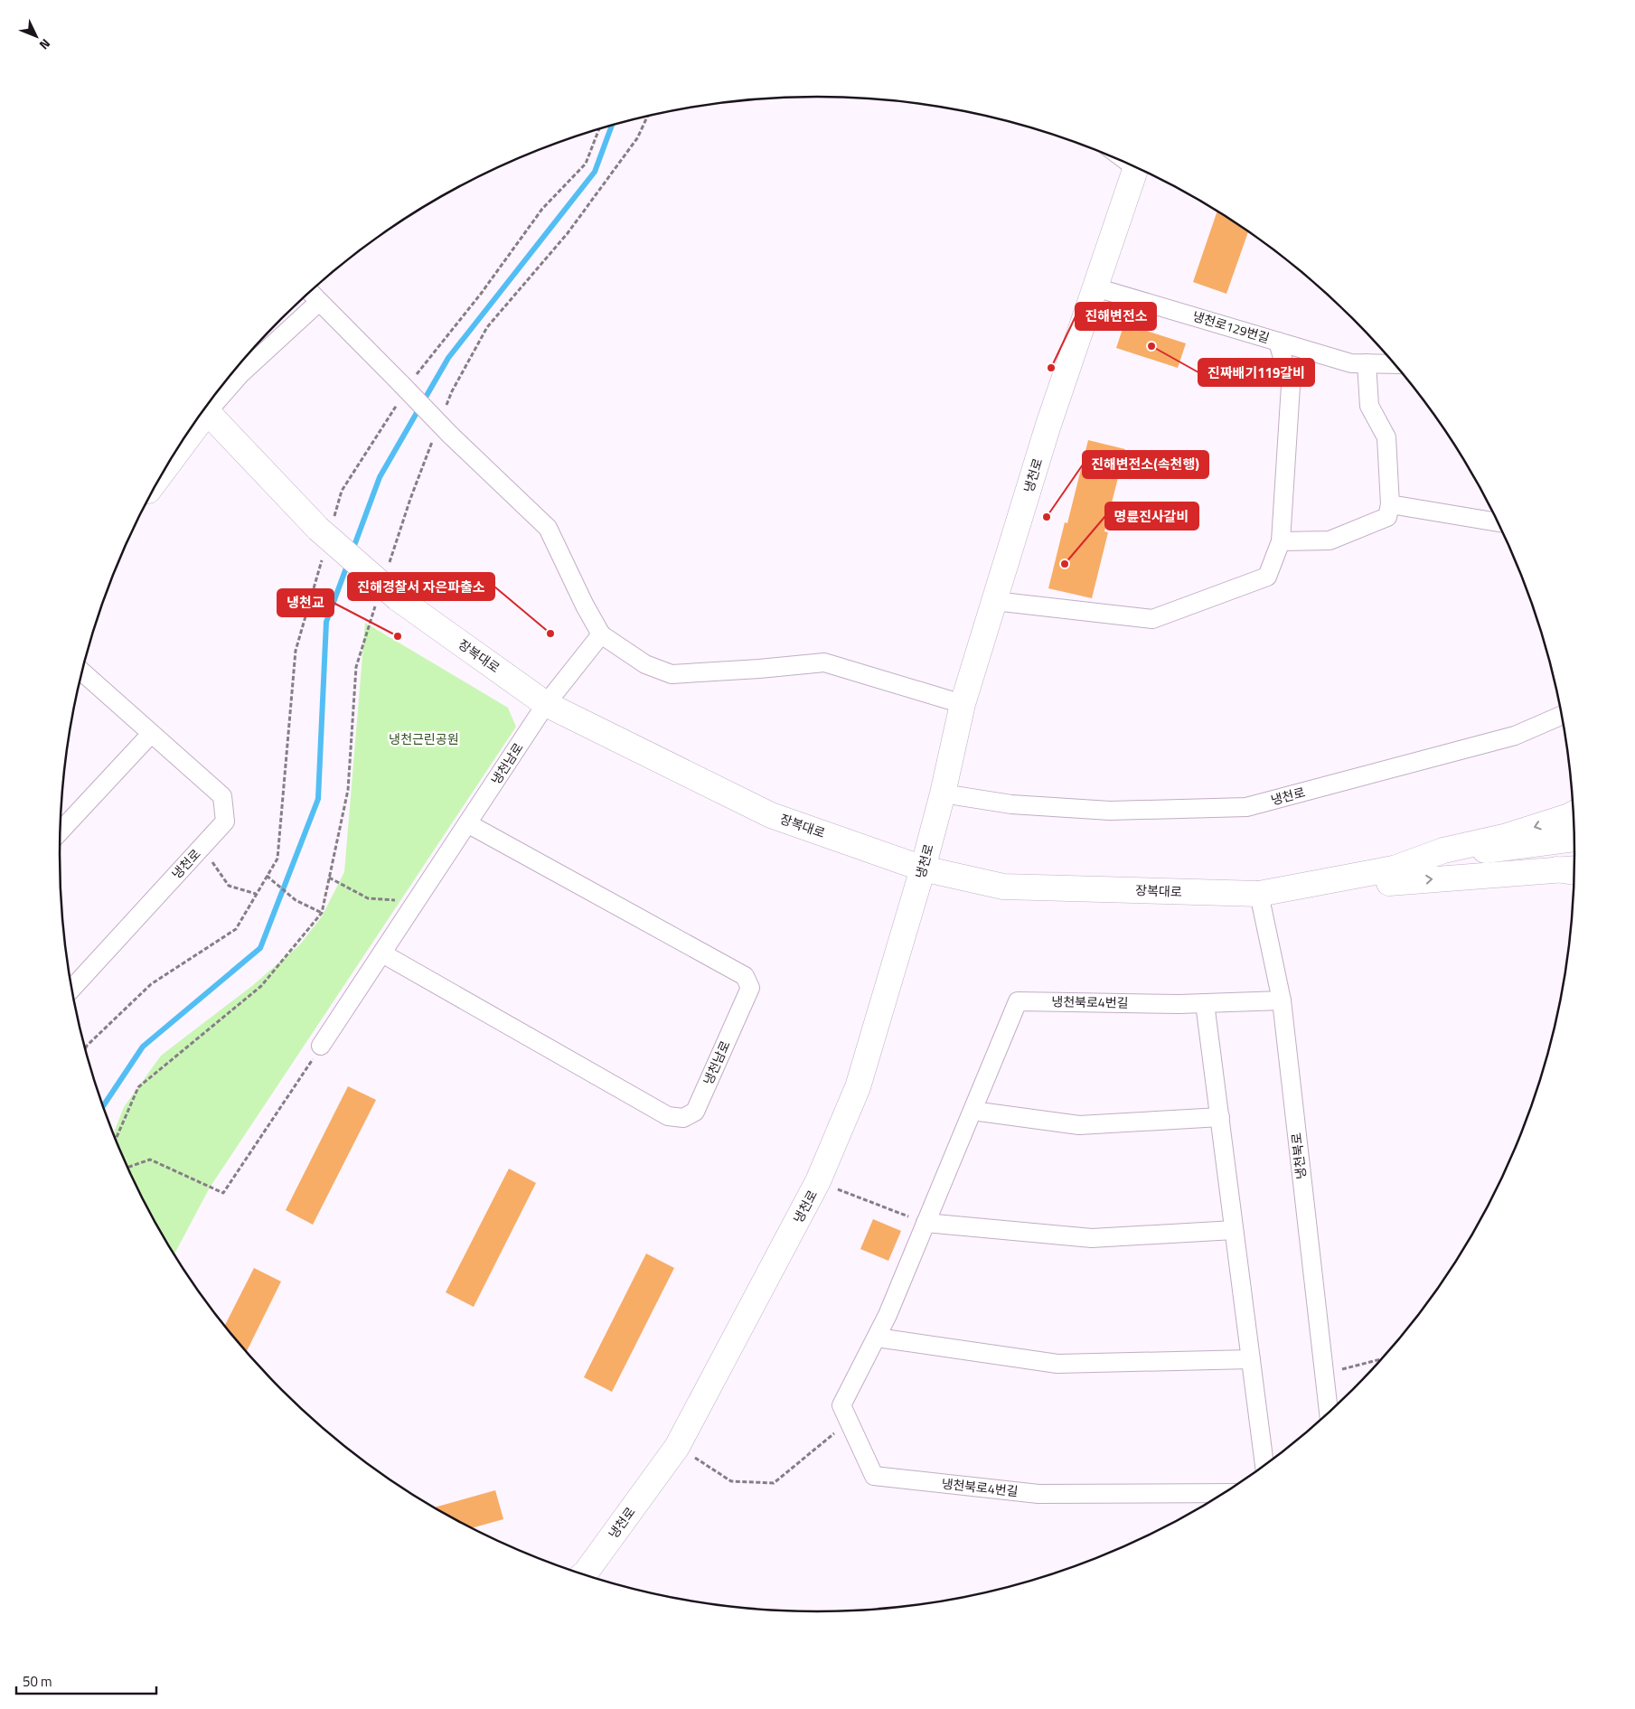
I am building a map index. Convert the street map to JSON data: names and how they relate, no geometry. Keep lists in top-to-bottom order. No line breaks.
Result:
{"streets":{"main road":["냉천로","장복대로"],"street":["냉천로129번길","냉천남로","냉천북로4번길","냉천북로"]},"crossings":[["냉천로129번길","냉천로"],["냉천로","장복대로"],["장복대로","냉천남로"],["장복대로","냉천북로"],["냉천북로4번길","냉천북로"]],"parks":["냉천근린공원"],"places":["진짜배기119갈비","진해변전소","진해변전소(속천행)","명륜진사갈비","진해경찰서 자은파출소","냉천교"],"scale_bar":"50 m","north":"bottom right"}
